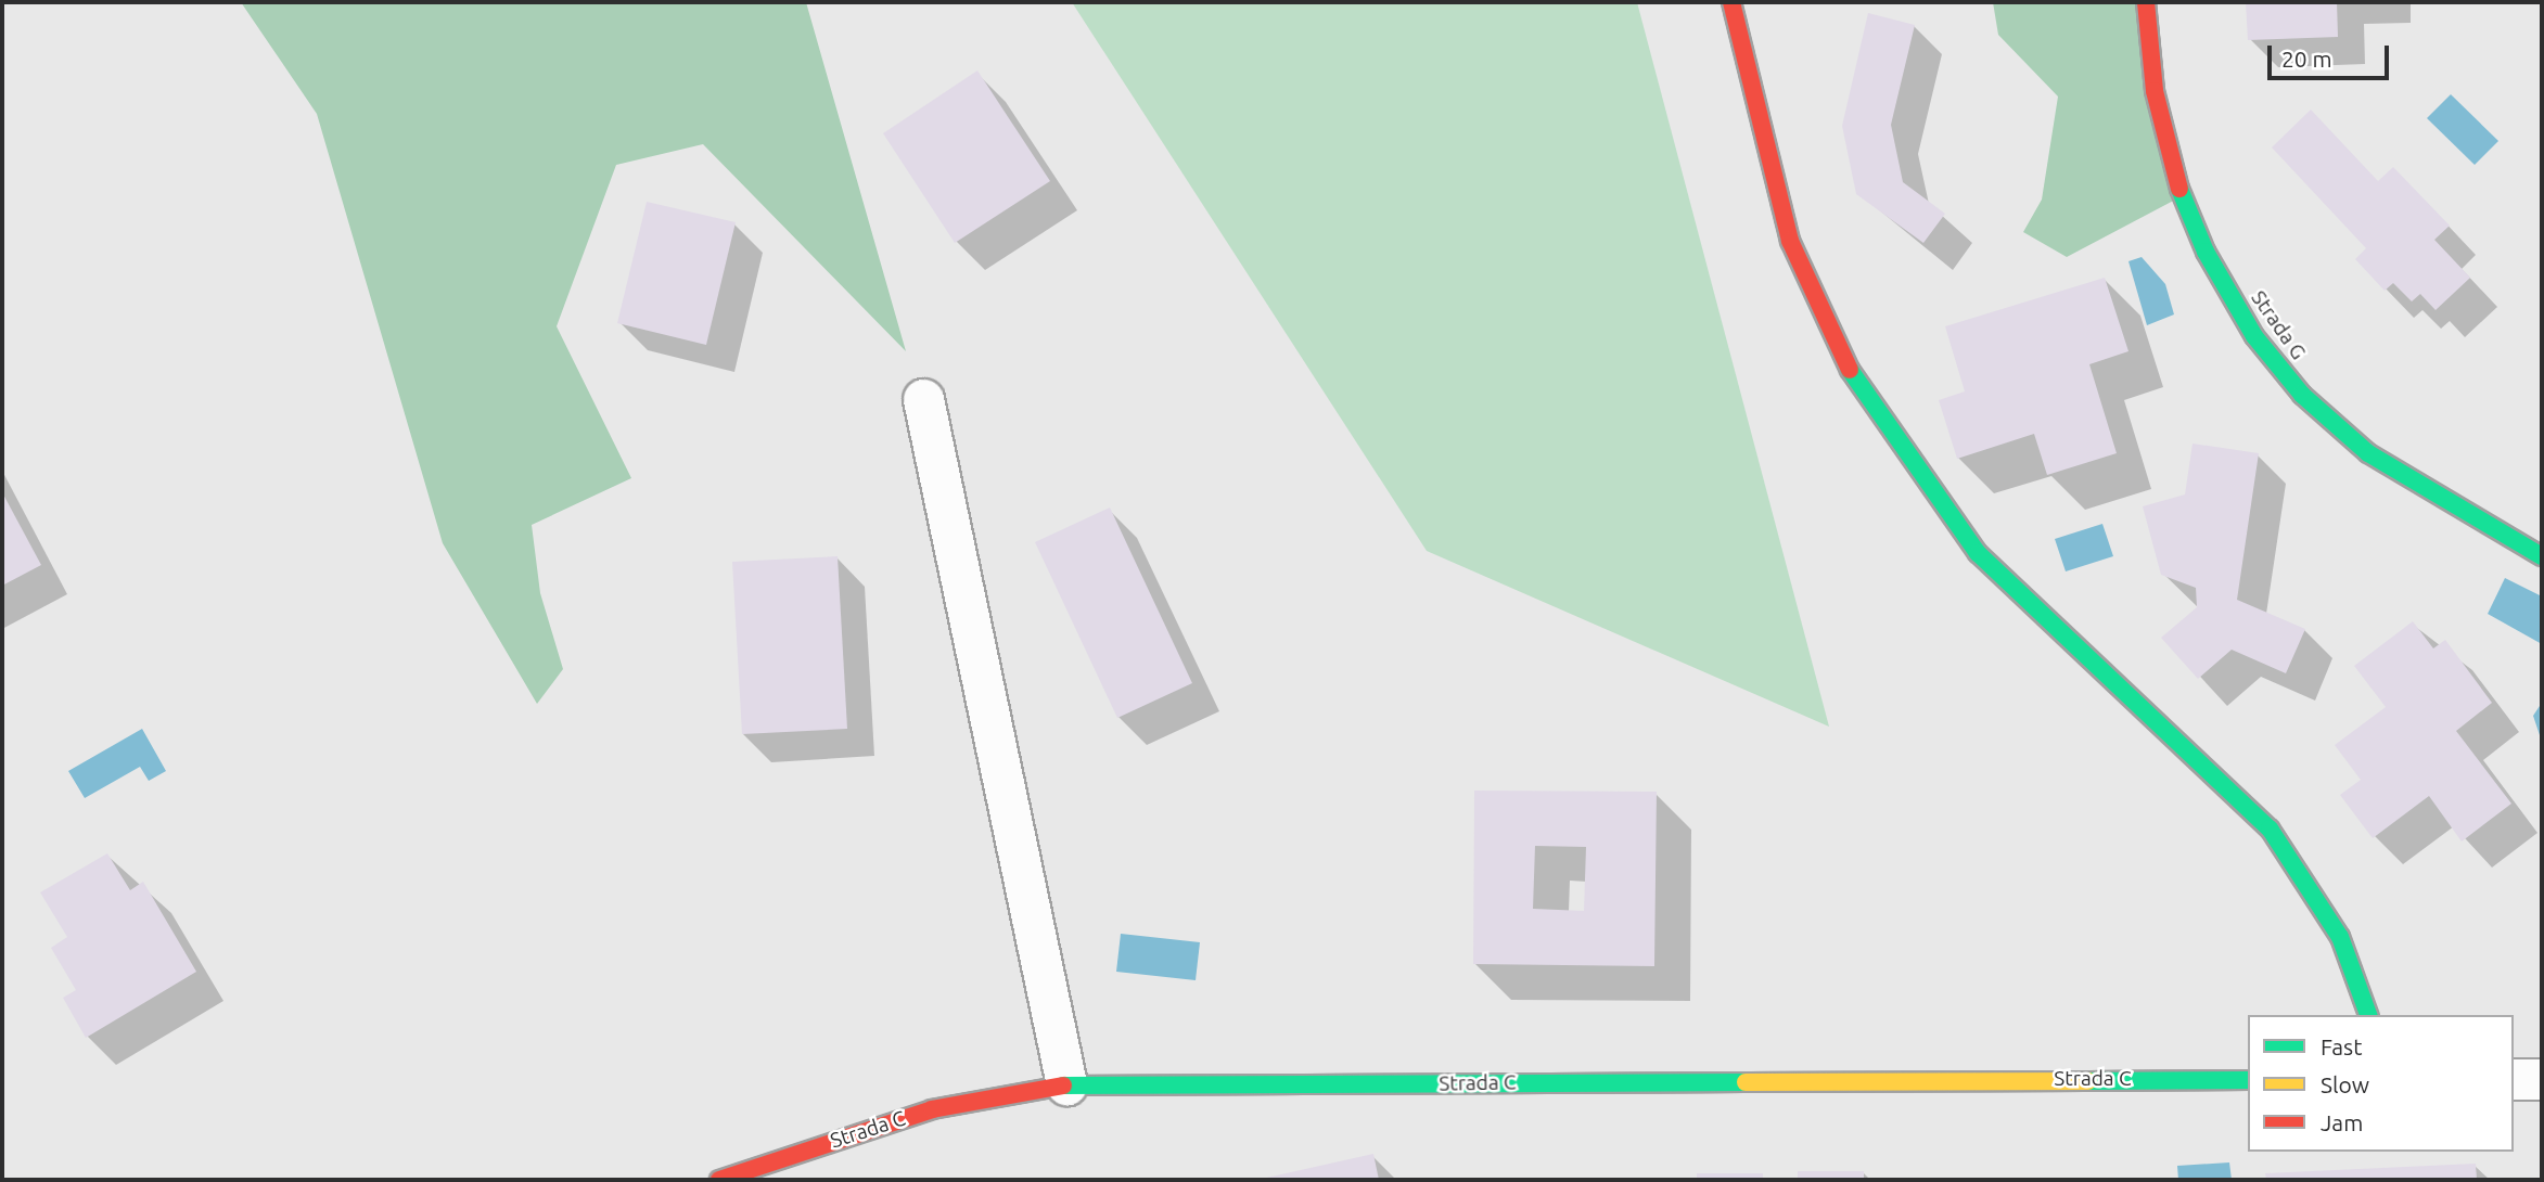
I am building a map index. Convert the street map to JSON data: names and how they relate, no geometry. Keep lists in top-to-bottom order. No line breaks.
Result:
{"streets":{"street":["Strada G","Strada C"]},"legend":["Fast","Slow","Jam"],"scale_bar":"20 m"}
